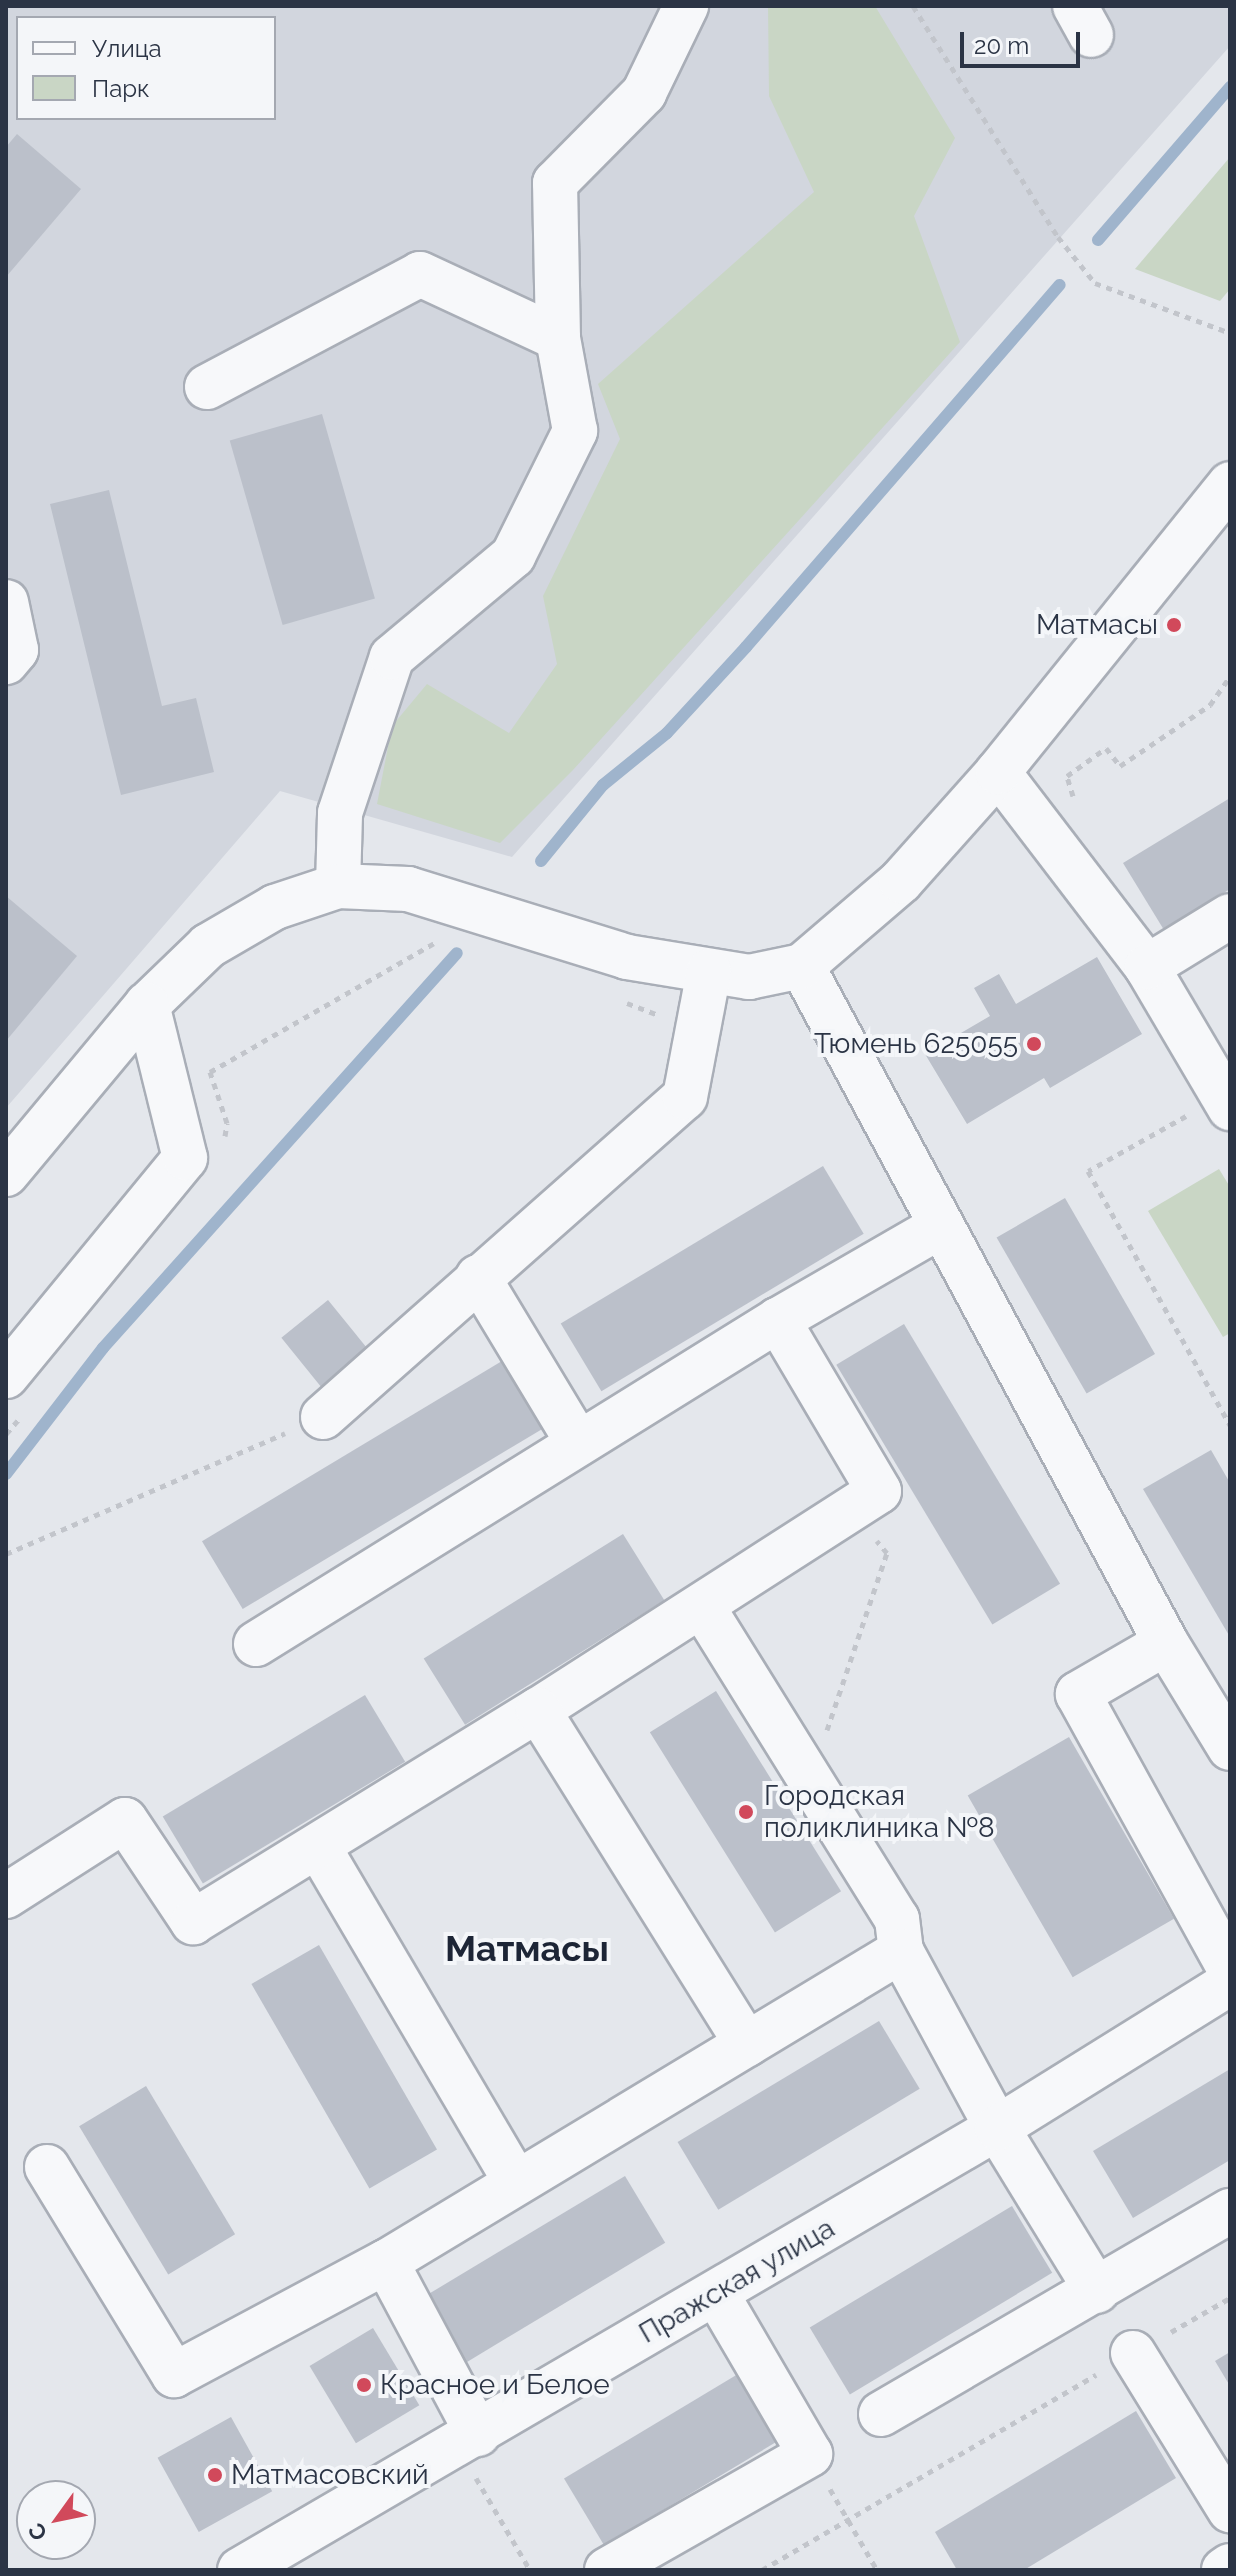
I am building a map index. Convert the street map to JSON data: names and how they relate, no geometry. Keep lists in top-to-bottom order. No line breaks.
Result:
{"streets":{"street":["Пражская улица"]},"districts":["Матмасы"],"places":["Матмасы","Тюмень 625055","Городская поликлиника №8","Красное и Белое","Матмасовский"],"legend":["Улица","Парк"],"scale_bar":"20 m","north":"bottom left"}
